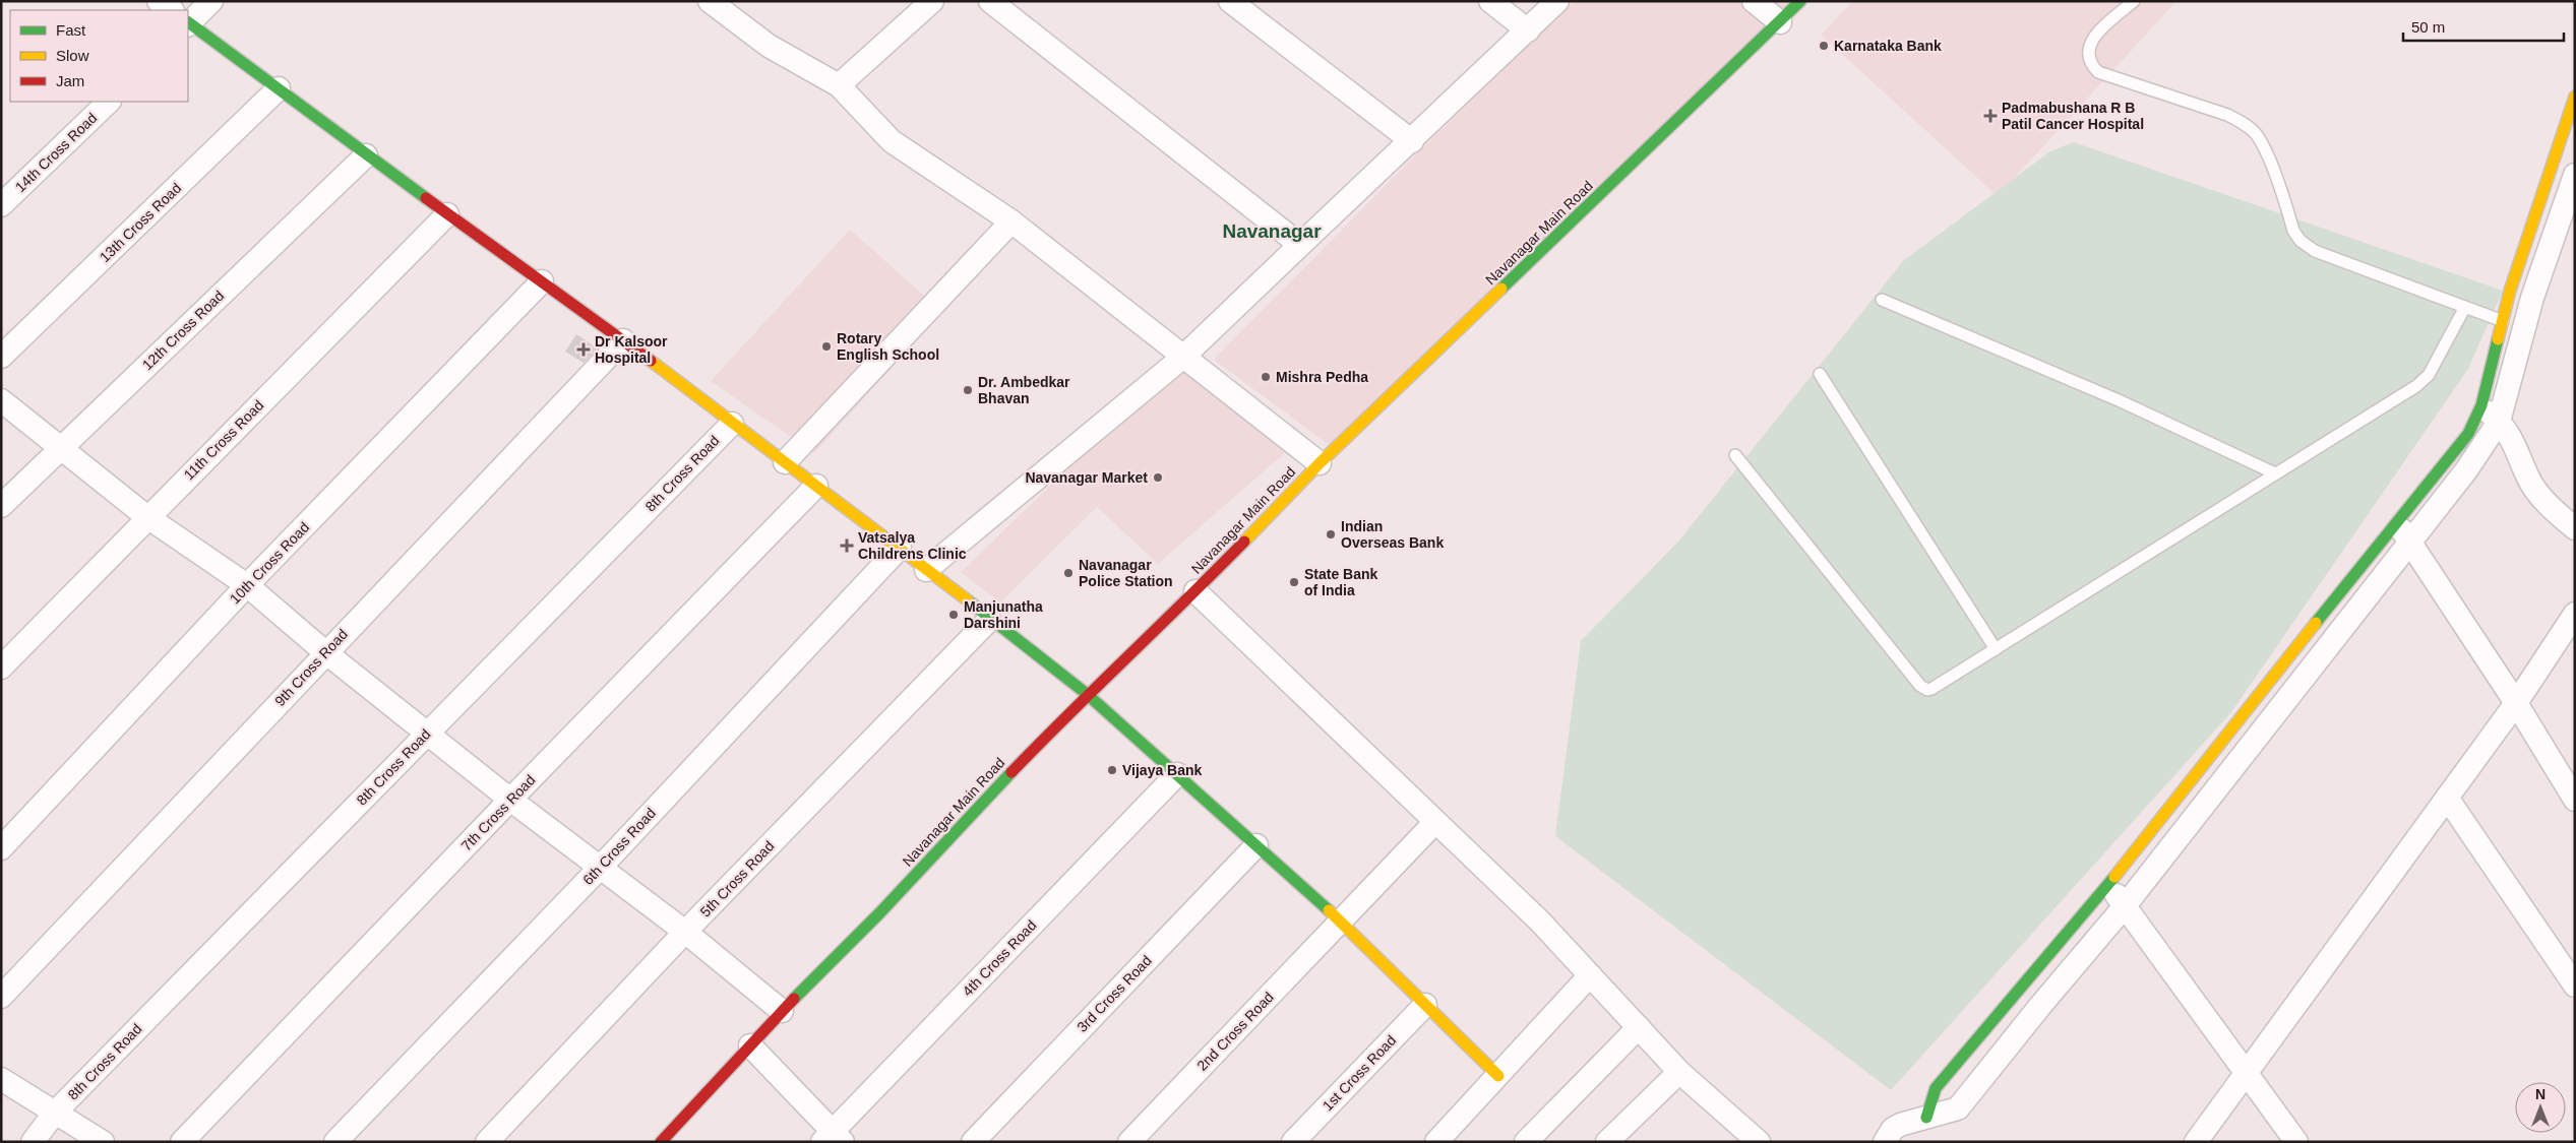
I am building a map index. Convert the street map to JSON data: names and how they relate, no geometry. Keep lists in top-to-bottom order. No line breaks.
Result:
{"streets":{"street":["14th Cross Road","13th Cross Road","Navanagar Main Road","12th Cross Road","11th Cross Road","8th Cross Road","10th Cross Road","9th Cross Road","7th Cross Road","6th Cross Road","5th Cross Road","4th Cross Road","3rd Cross Road","2nd Cross Road","1st Cross Road"]},"districts":["Navanagar"],"places":{"other":["Karnataka Bank","Rotary English School","Mishra Pedha","Dr. Ambedkar Bhavan","Navanagar Market","Indian Overseas Bank","Navanagar Police Station","State Bank of India","Manjunatha Darshini","Vijaya Bank"],"health":["Padmabushana R B Patil Cancer Hospital","Dr Kalsoor Hospital","Vatsalya Childrens Clinic"]},"legend":["Fast","Slow","Jam"],"scale_bar":"50 m","north":"top"}
